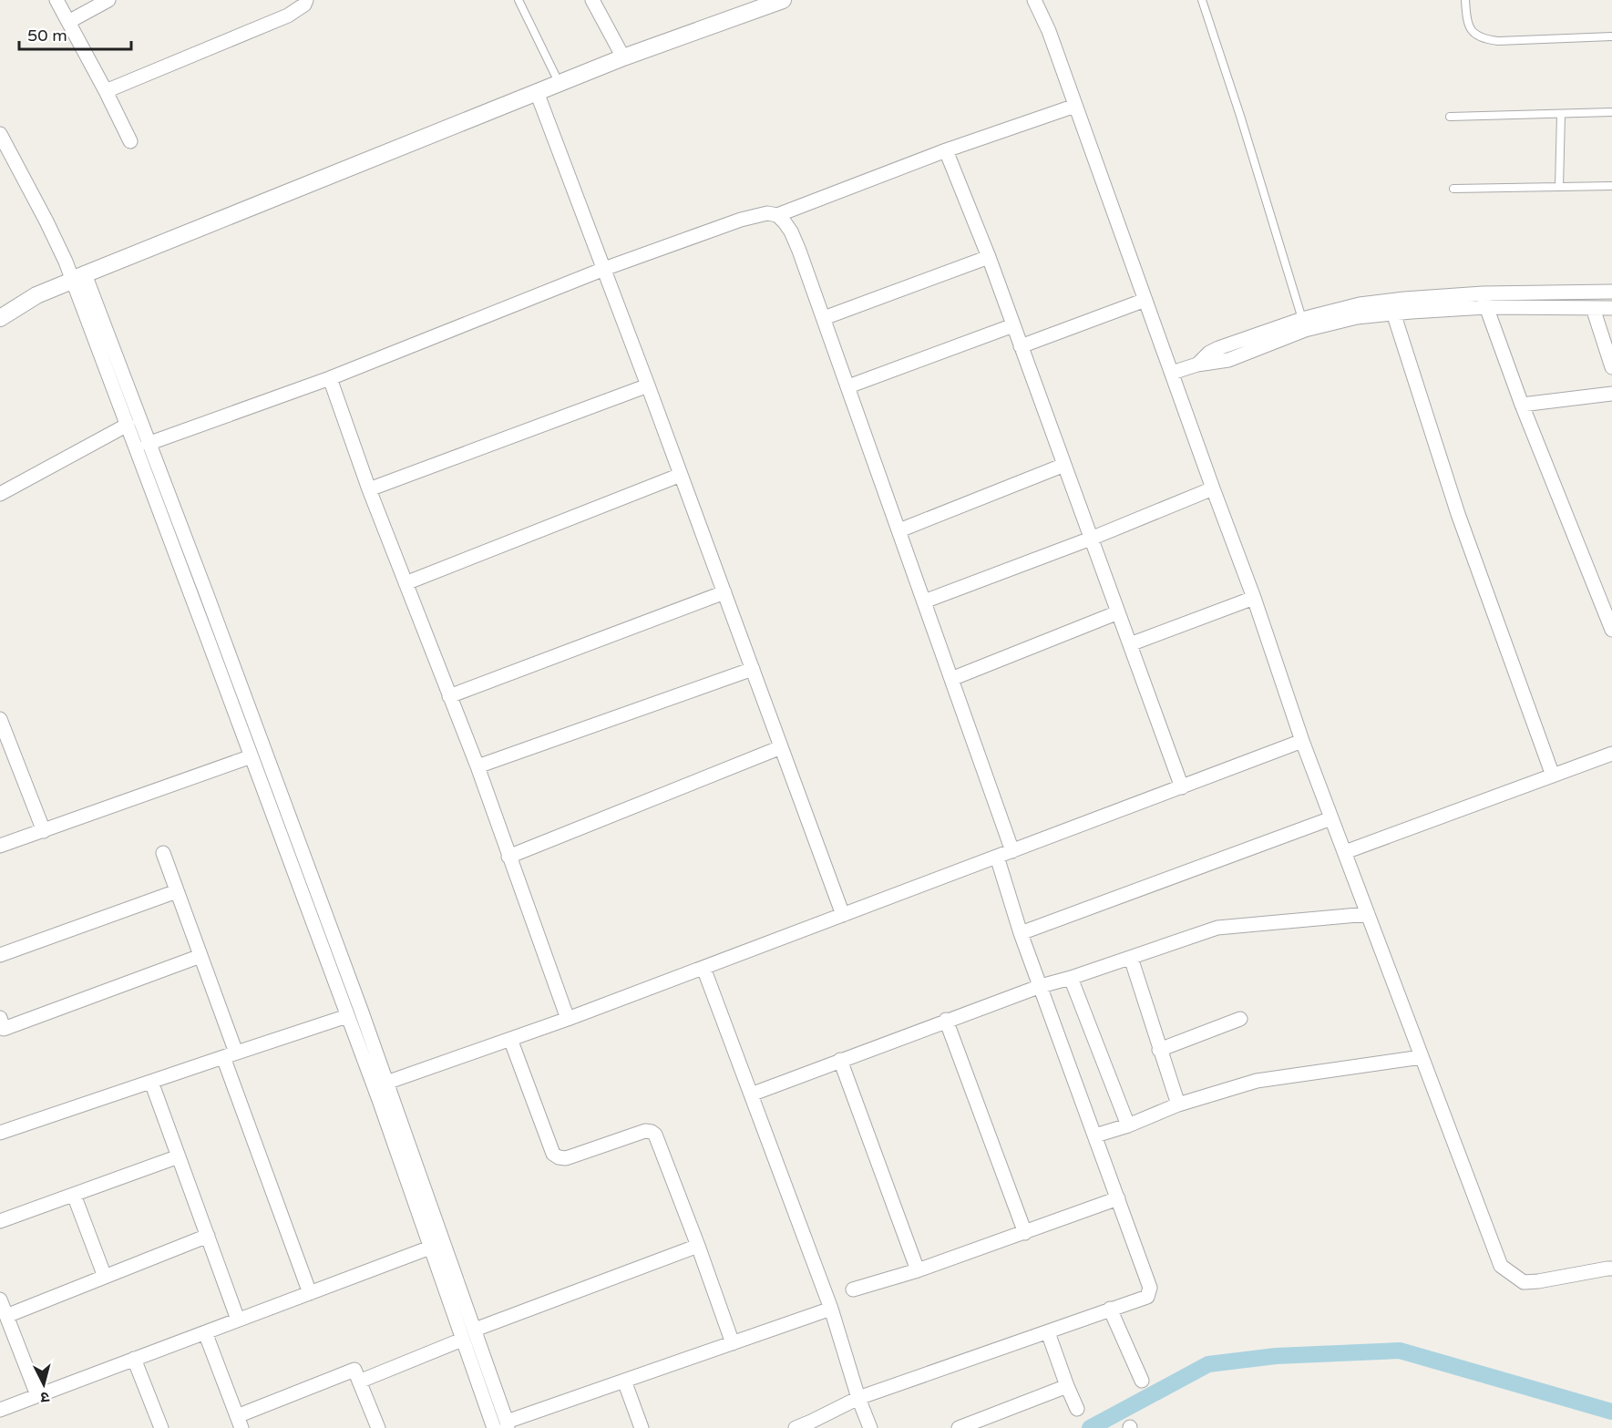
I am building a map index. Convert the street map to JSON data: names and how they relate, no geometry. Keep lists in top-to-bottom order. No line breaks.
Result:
{"scale_bar":"50 m","north":"bottom"}
